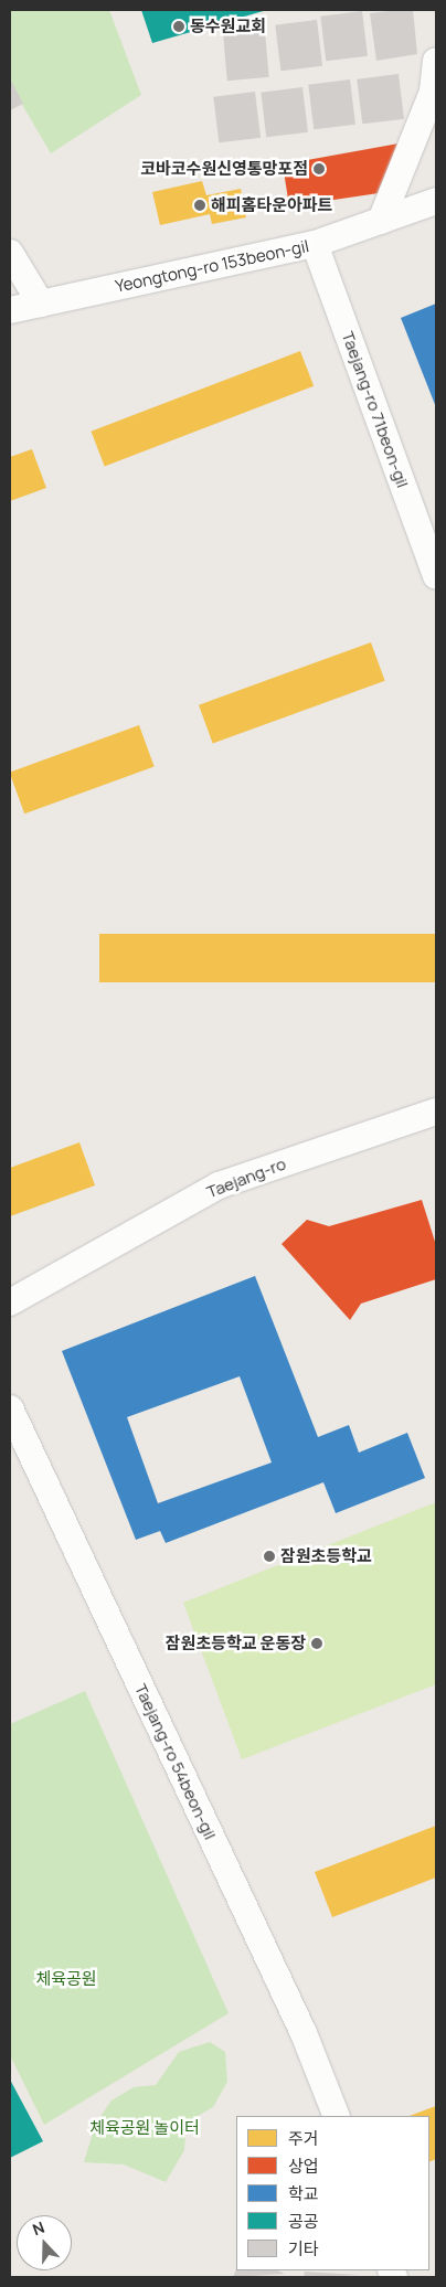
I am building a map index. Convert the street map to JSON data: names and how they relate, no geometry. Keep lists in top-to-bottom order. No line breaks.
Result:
{"streets":{"street":["Yeongtong-ro 153beon-gil","Taejang-ro 71beon-gil","Taejang-ro","Taejang-ro 54beon-gil"]},"crossings":[["Yeongtong-ro 153beon-gil","Taejang-ro 71beon-gil"]],"parks":["체육공원","체육공원 놀이터"],"places":["동수원교회","코바코수원신영통망포점","해피홈타운아파트","잠원초등학교","잠원초등학교 운동장"],"legend":["주거","상업","학교","공공","기타"],"north":"top"}
